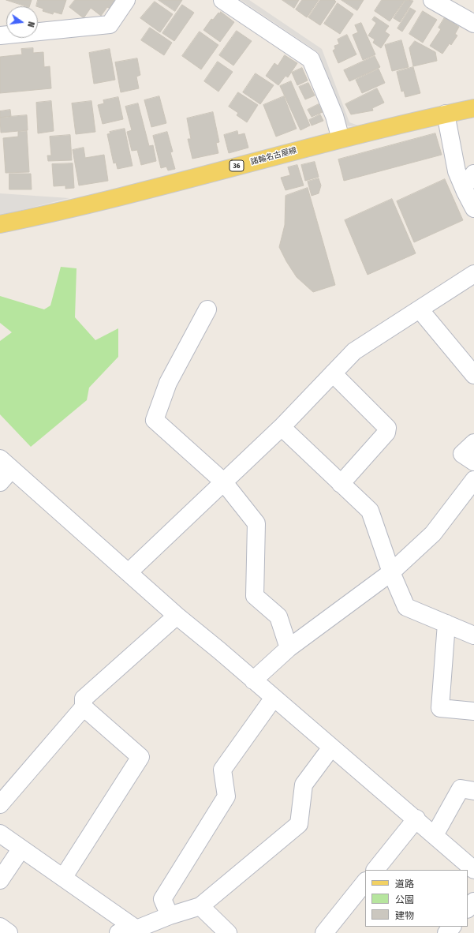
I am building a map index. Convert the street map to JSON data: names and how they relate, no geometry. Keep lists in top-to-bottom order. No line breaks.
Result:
{"streets":{"main road":["諸輪名古屋線","36"]},"legend":["道路","公園","建物"],"north":"right"}
